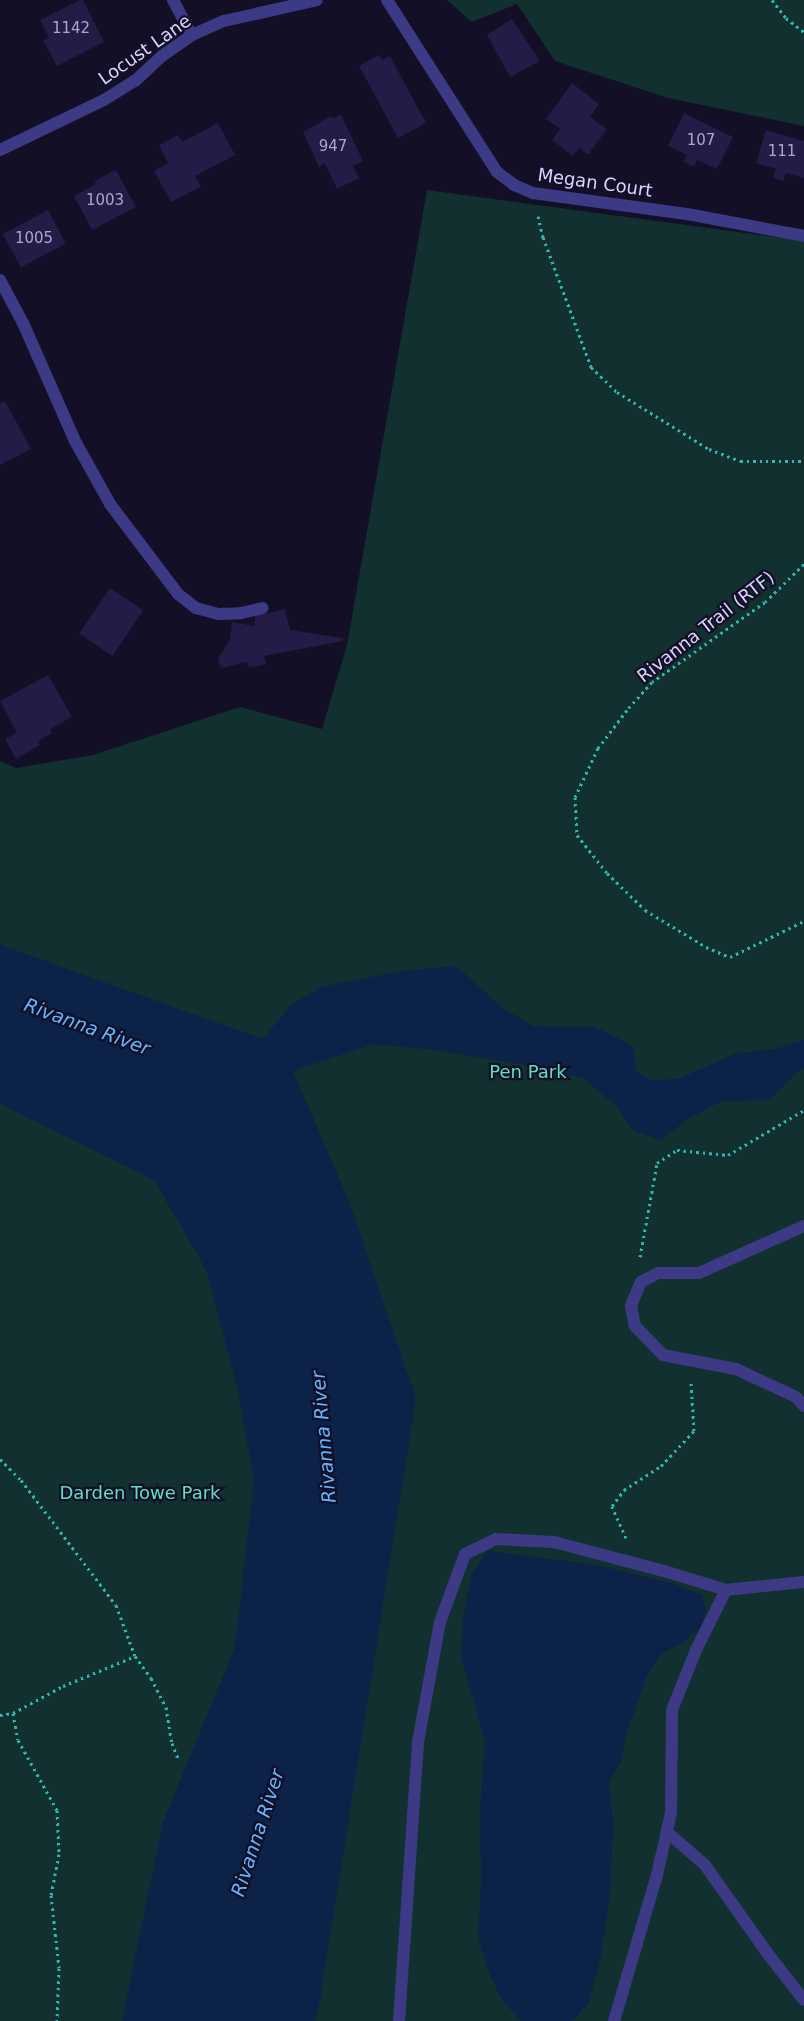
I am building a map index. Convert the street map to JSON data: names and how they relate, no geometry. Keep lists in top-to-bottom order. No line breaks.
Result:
{"streets":{"street":["Locust Lane","Megan Court"],"path":["Rivanna Trail (RTF)"]},"water":["Rivanna River"],"parks":["Pen Park","Darden Towe Park"],"house_numbers":["1142","107","947","111","1003","1005"]}
